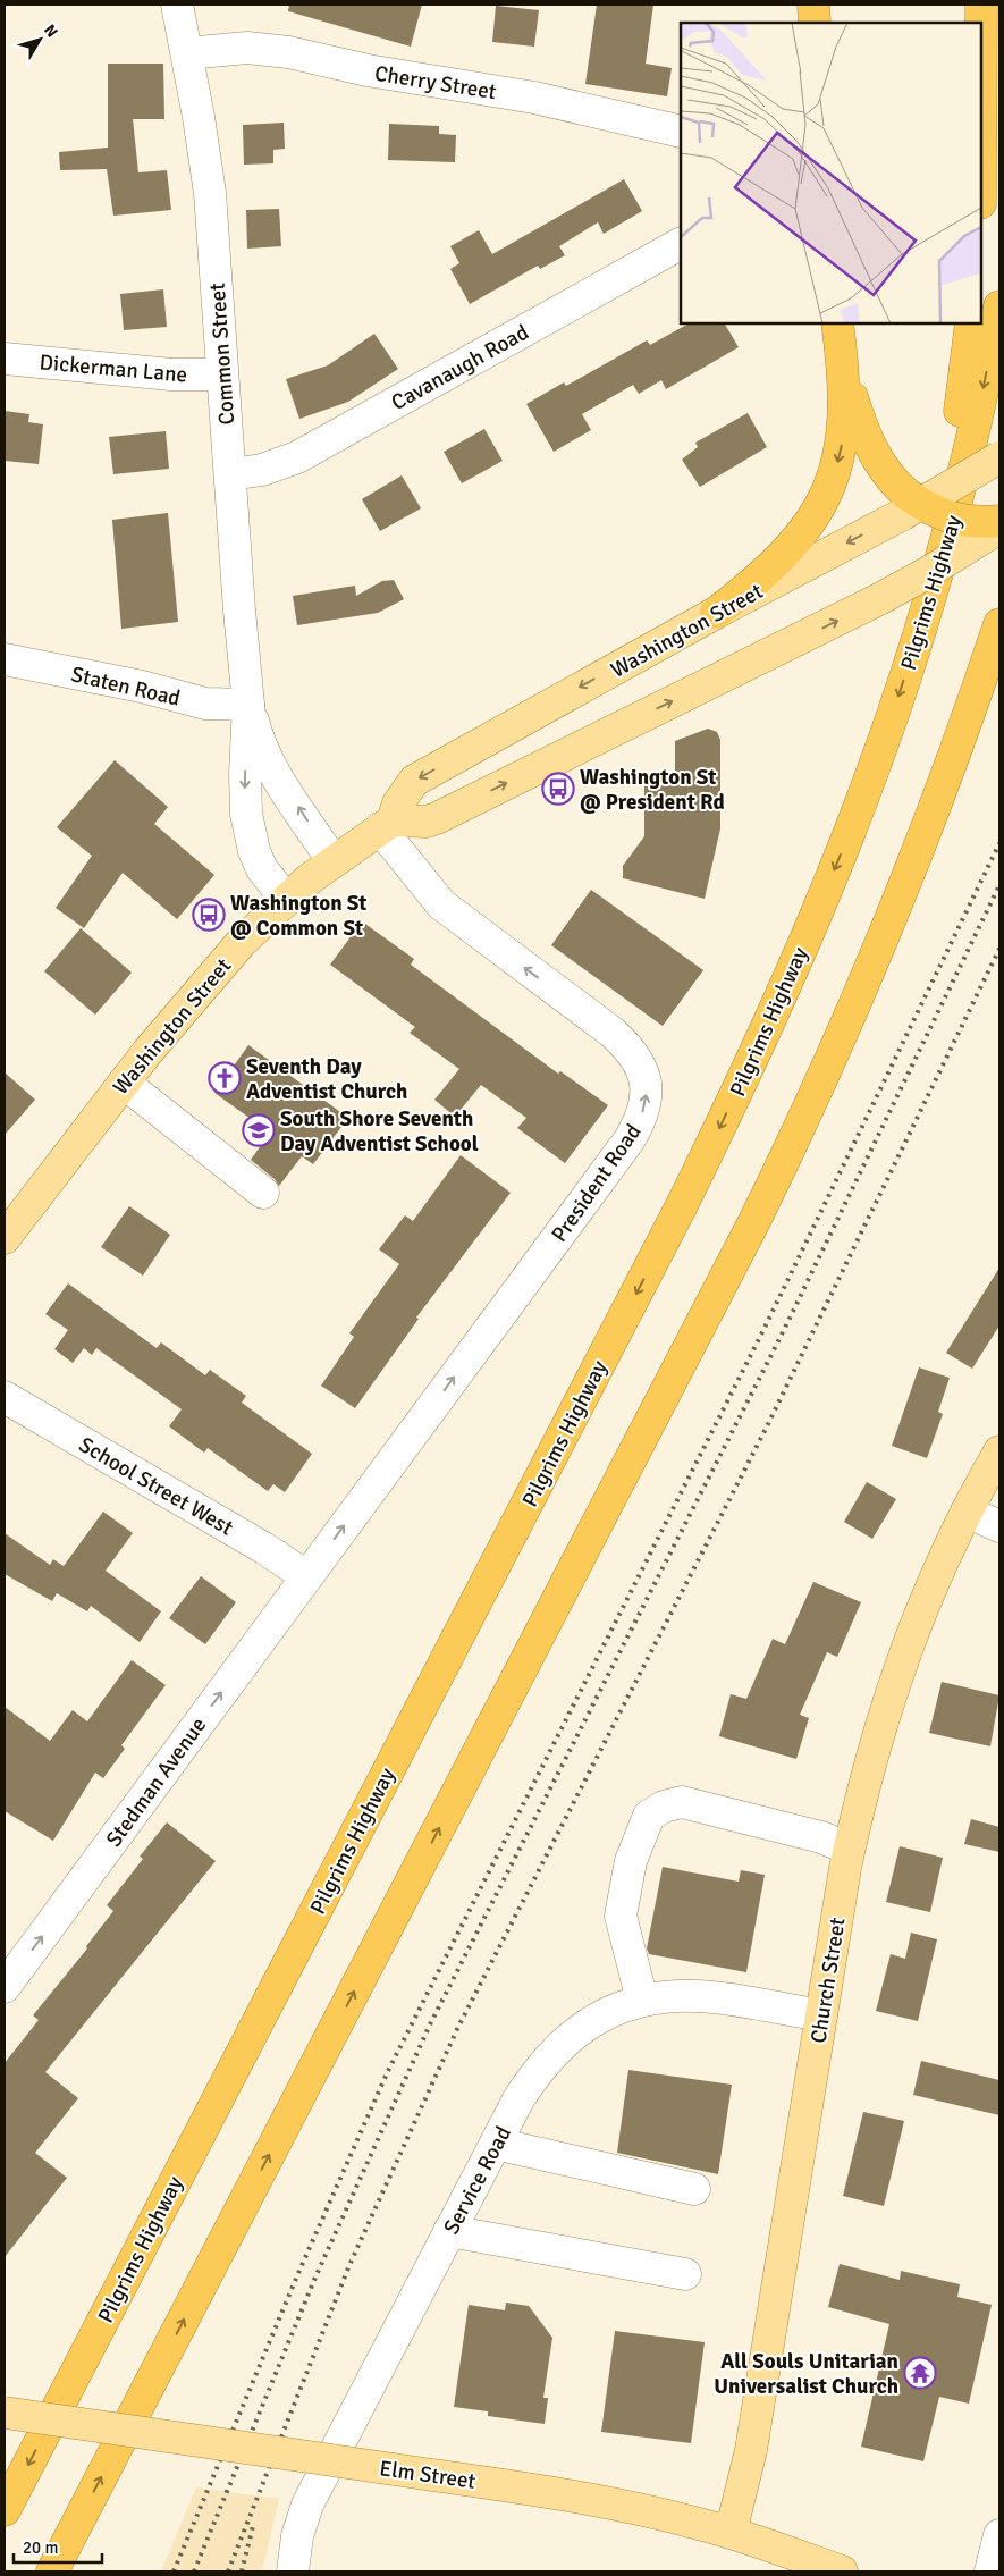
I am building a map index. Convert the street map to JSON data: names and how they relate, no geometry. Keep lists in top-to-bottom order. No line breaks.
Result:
{"streets":{"highway":["Pilgrims Highway"],"main road":["Washington Street","Church Street","Elm Street"],"street":["Cherry Street","Common Street","Cavanaugh Road","Dickerman Lane","Staten Road","President Road","School Street West","Stedman Avenue","Service Road"]},"crossings":[["Cherry Street","Common Street"],["Common Street","Cavanaugh Road"],["Common Street","Dickerman Lane"],["Common Street","Washington Street"],["Common Street","Staten Road"],["Washington Street","President Road"],["President Road","School Street West"],["President Road","Stedman Avenue"],["School Street West","Stedman Avenue"],["Church Street","Service Road"],["Church Street","Elm Street"]],"one_way":["Stedman Avenue"],"places":{"bus stop":["Washington St @ President Rd","Washington St @ Common St"],"church":["Seventh Day Adventist Church"],"school or university":["South Shore Seventh Day Adventist School"],"temple":["All Souls Unitarian Universalist Church"]},"scale_bar":"20 m","north":"top right"}
